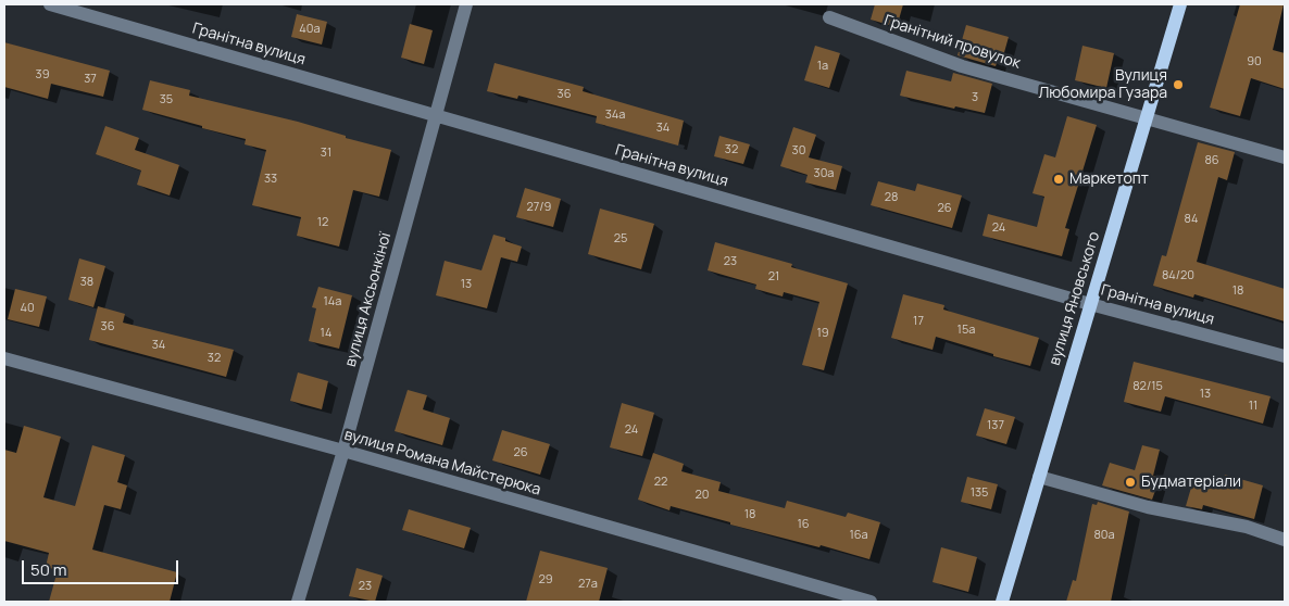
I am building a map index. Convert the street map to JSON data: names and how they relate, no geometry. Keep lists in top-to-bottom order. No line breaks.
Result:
{"streets":{"main road":["вулиця Яновського"],"street":["Гранітний провулок","Гранітна вулиця","вулиця Аксьонкіної","вулиця Романа Майстерюка"]},"crossings":[["Гранітний провулок","вулиця Яновського"],["Гранітна вулиця","вулиця Яновського"],["Гранітна вулиця","вулиця Аксьонкіної"],["вулиця Аксьонкіної","вулиця Романа Майстерюка"]],"places":["Вулиця Любомира Гузара","Маркетопт","Будматеріали"],"house_numbers":["40а","90","1а","39","37","36","3","35","34а","34","32","30","31","86","30а","33","28","27/9","26","84","12","24","25","23","84/20","21","38","13","18","14а","40","17","36","15а","14","19","34","32","82/15","13","11","137","24","26","22","135","20","18","16","16а","80а","29","27а","23"],"scale_bar":"50 m"}
